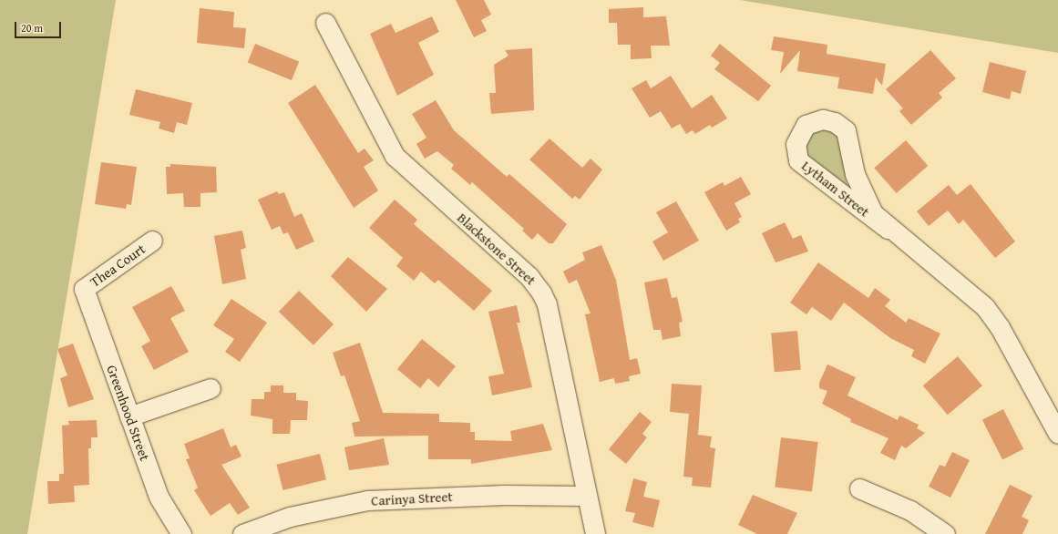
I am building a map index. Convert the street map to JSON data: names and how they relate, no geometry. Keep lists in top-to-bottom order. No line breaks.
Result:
{"streets":{"street":["Lytham Street","Blackstone Street","Thea Court","Greenhood Street","Carinya Street"]},"crossings":[["Blackstone Street","Carinya Street"],["Thea Court","Greenhood Street"]],"scale_bar":"20 m"}
